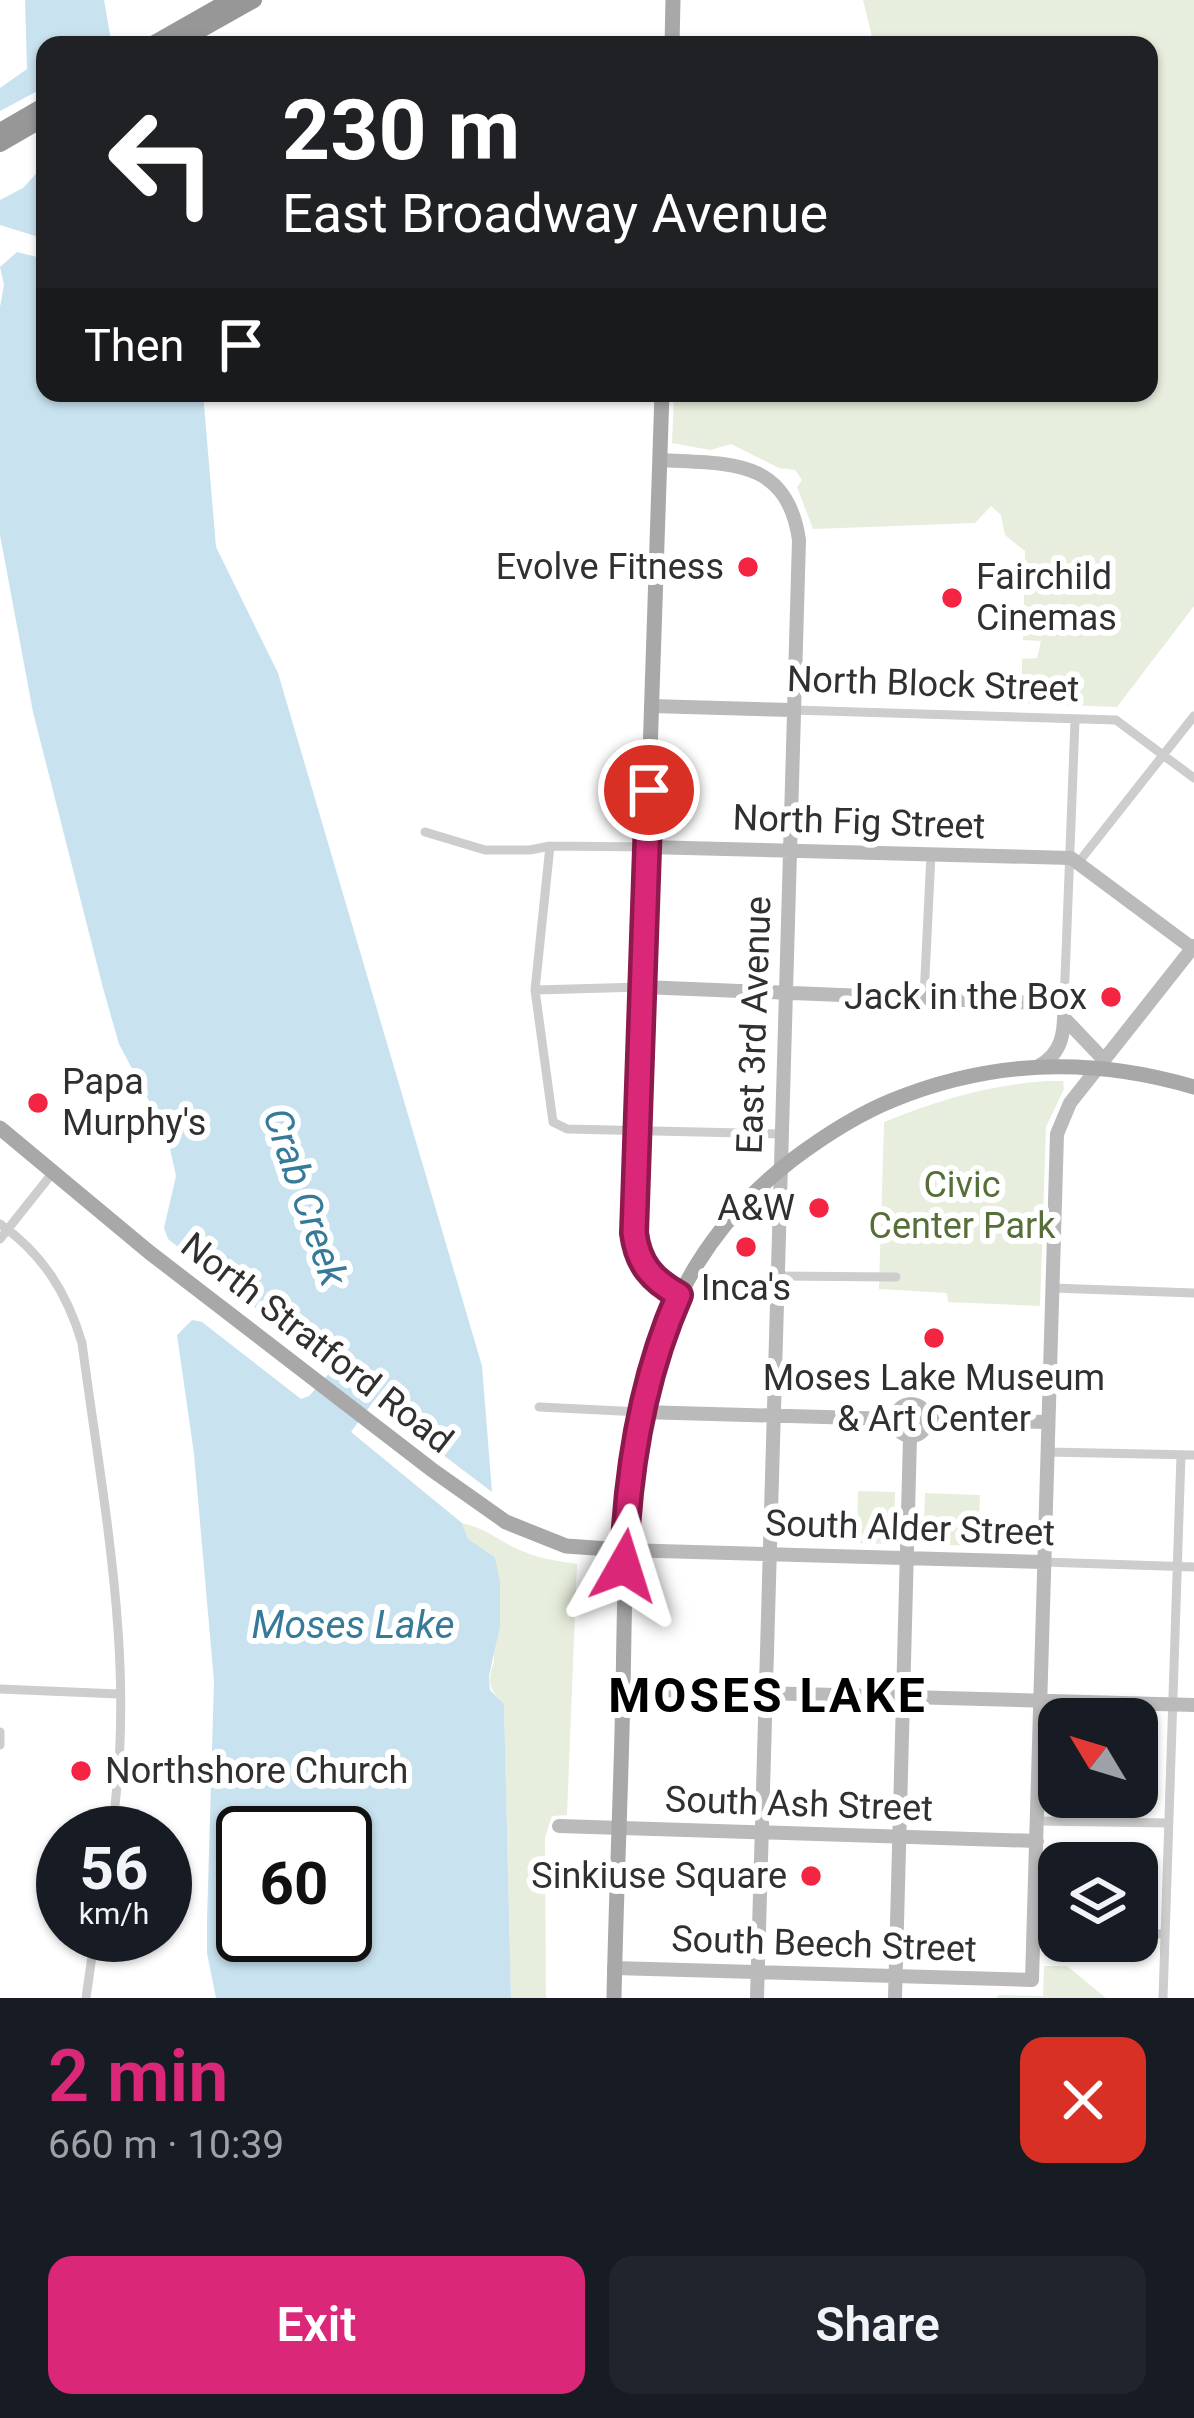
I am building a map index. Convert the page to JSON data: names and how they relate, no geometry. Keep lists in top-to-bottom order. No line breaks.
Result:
{"streets":{"main road":["North Block Street","North Fig Street","East 3rd Avenue","North Stratford Road","South Alder Street","South Ash Street","South Beech Street"]},"crossings":[["North Block Street","East 3rd Avenue"],["North Fig Street","East 3rd Avenue"],["East 3rd Avenue","South Alder Street"],["East 3rd Avenue","South Ash Street"],["East 3rd Avenue","South Beech Street"],["North Stratford Road","South Alder Street"]],"districts":["MOSES LAKE"],"water":["Crab Creek","Moses Lake"],"parks":["Civic Center Park"],"places":["Evolve Fitness","Fairchild Cinemas","Jack in the Box","Papa Murphy's","A&W","Inca's","Moses Lake Museum & Art Center","Northshore Church","Sinkiuse Square"],"north":"top left","page":{"turn":["230 m","East Broadway Avenue"],"then":"Then","speed":"56 km/h","limit":"60","heading":["2 min","660 m · 10:39"],"buttons":["Exit","Share"]}}
